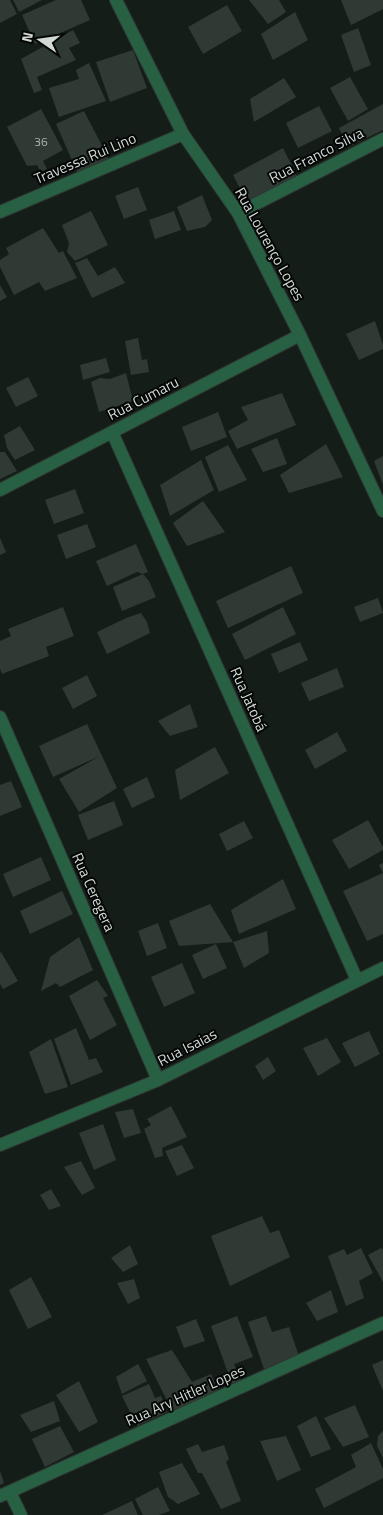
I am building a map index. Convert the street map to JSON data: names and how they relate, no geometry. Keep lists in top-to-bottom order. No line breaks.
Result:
{"streets":{"street":["Rua Franco Silva","Travessa Rui Lino","Rua Lourenço Lopes","Rua Cumaru","Rua Jatobá","Rua Ceregera","Rua Isaias","Rua Ary Hitler Lopes"]},"crossings":[["Rua Franco Silva","Rua Lourenço Lopes"],["Travessa Rui Lino","Rua Lourenço Lopes"],["Rua Lourenço Lopes","Rua Cumaru"],["Rua Cumaru","Rua Jatobá"],["Rua Jatobá","Rua Isaias"],["Rua Ceregera","Rua Isaias"]],"house_numbers":["36"],"north":"left"}
